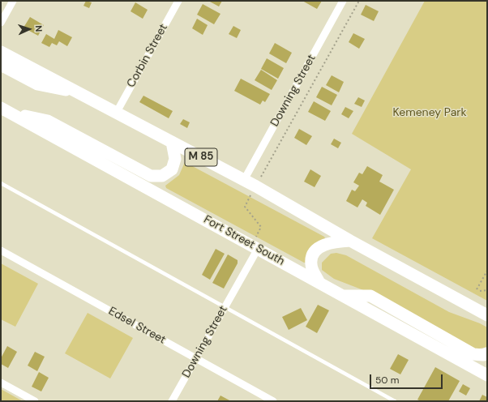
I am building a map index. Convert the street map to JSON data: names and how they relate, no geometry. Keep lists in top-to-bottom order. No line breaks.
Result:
{"streets":{"main road":["M 85","Fort Street South"],"street":["Corbin Street","Downing Street","Edsel Street"]},"crossings":[["Corbin Street","M 85"],["Downing Street","M 85"],["Downing Street","Fort Street South"],["Downing Street","Edsel Street"]],"parks":["Kemeney Park"],"scale_bar":"50 m","north":"right"}
